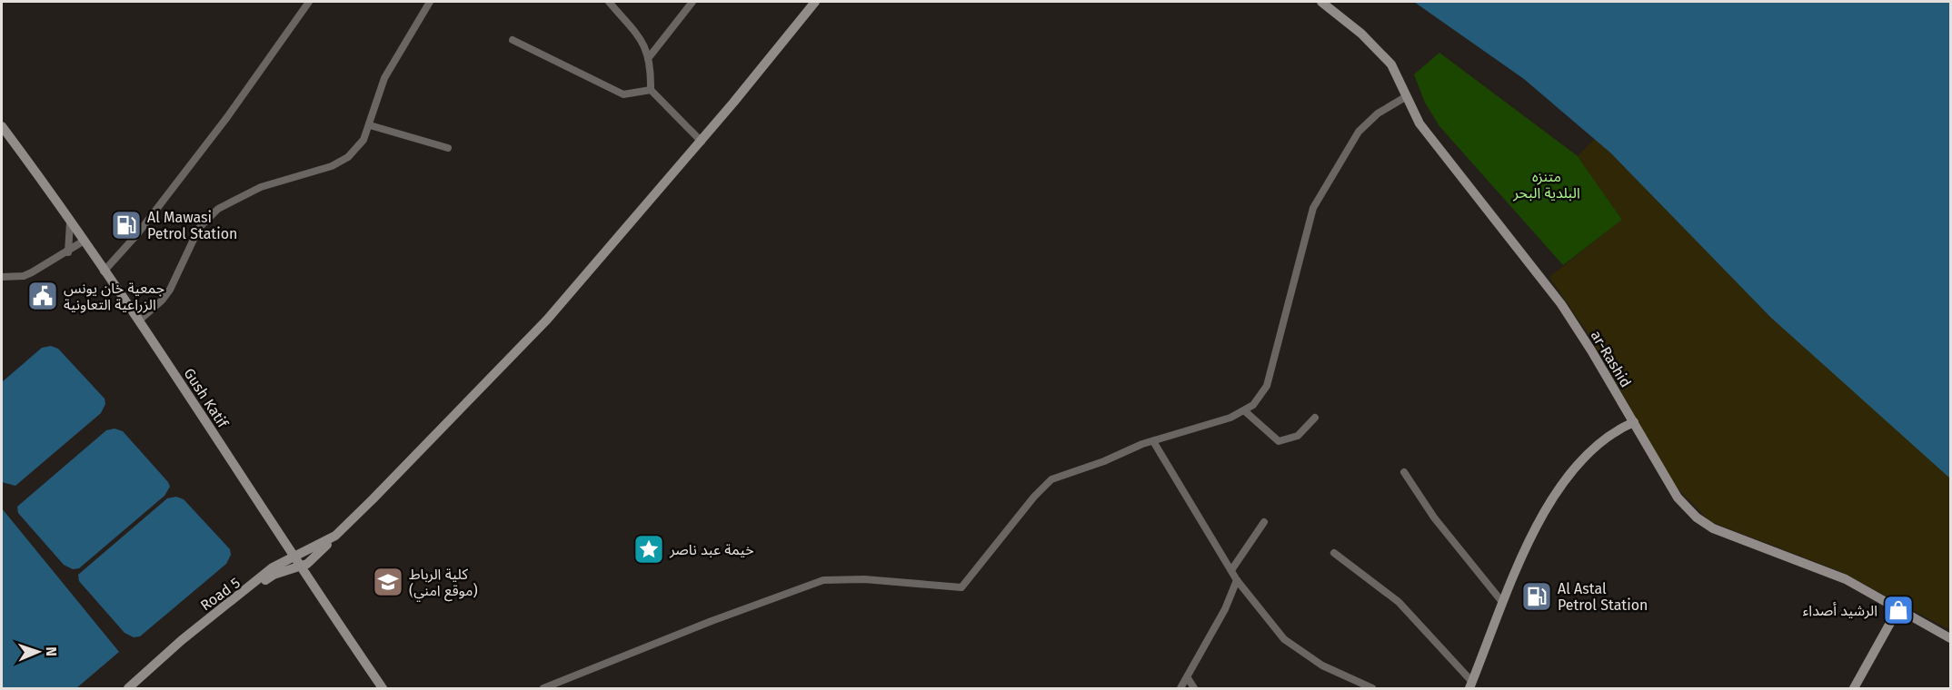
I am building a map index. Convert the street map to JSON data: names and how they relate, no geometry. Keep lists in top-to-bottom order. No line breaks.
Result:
{"streets":{"main road":["ar-Rashid","Gush Katif","Road 5"]},"crossings":[["Gush Katif","Road 5"]],"parks":["متنزه البلدية البحر"],"places":{"fuel station":["Al Mawasi Petrol Station","Al Astal Petrol Station"],"public building":["جمعية خان يونس الزراعية التعاونية"],"place":["خيمة عبد ناصر"],"school or university":["كلية الرباط (موقع امني)"],"shop":["الرشيد أصداء"]},"north":"right"}
